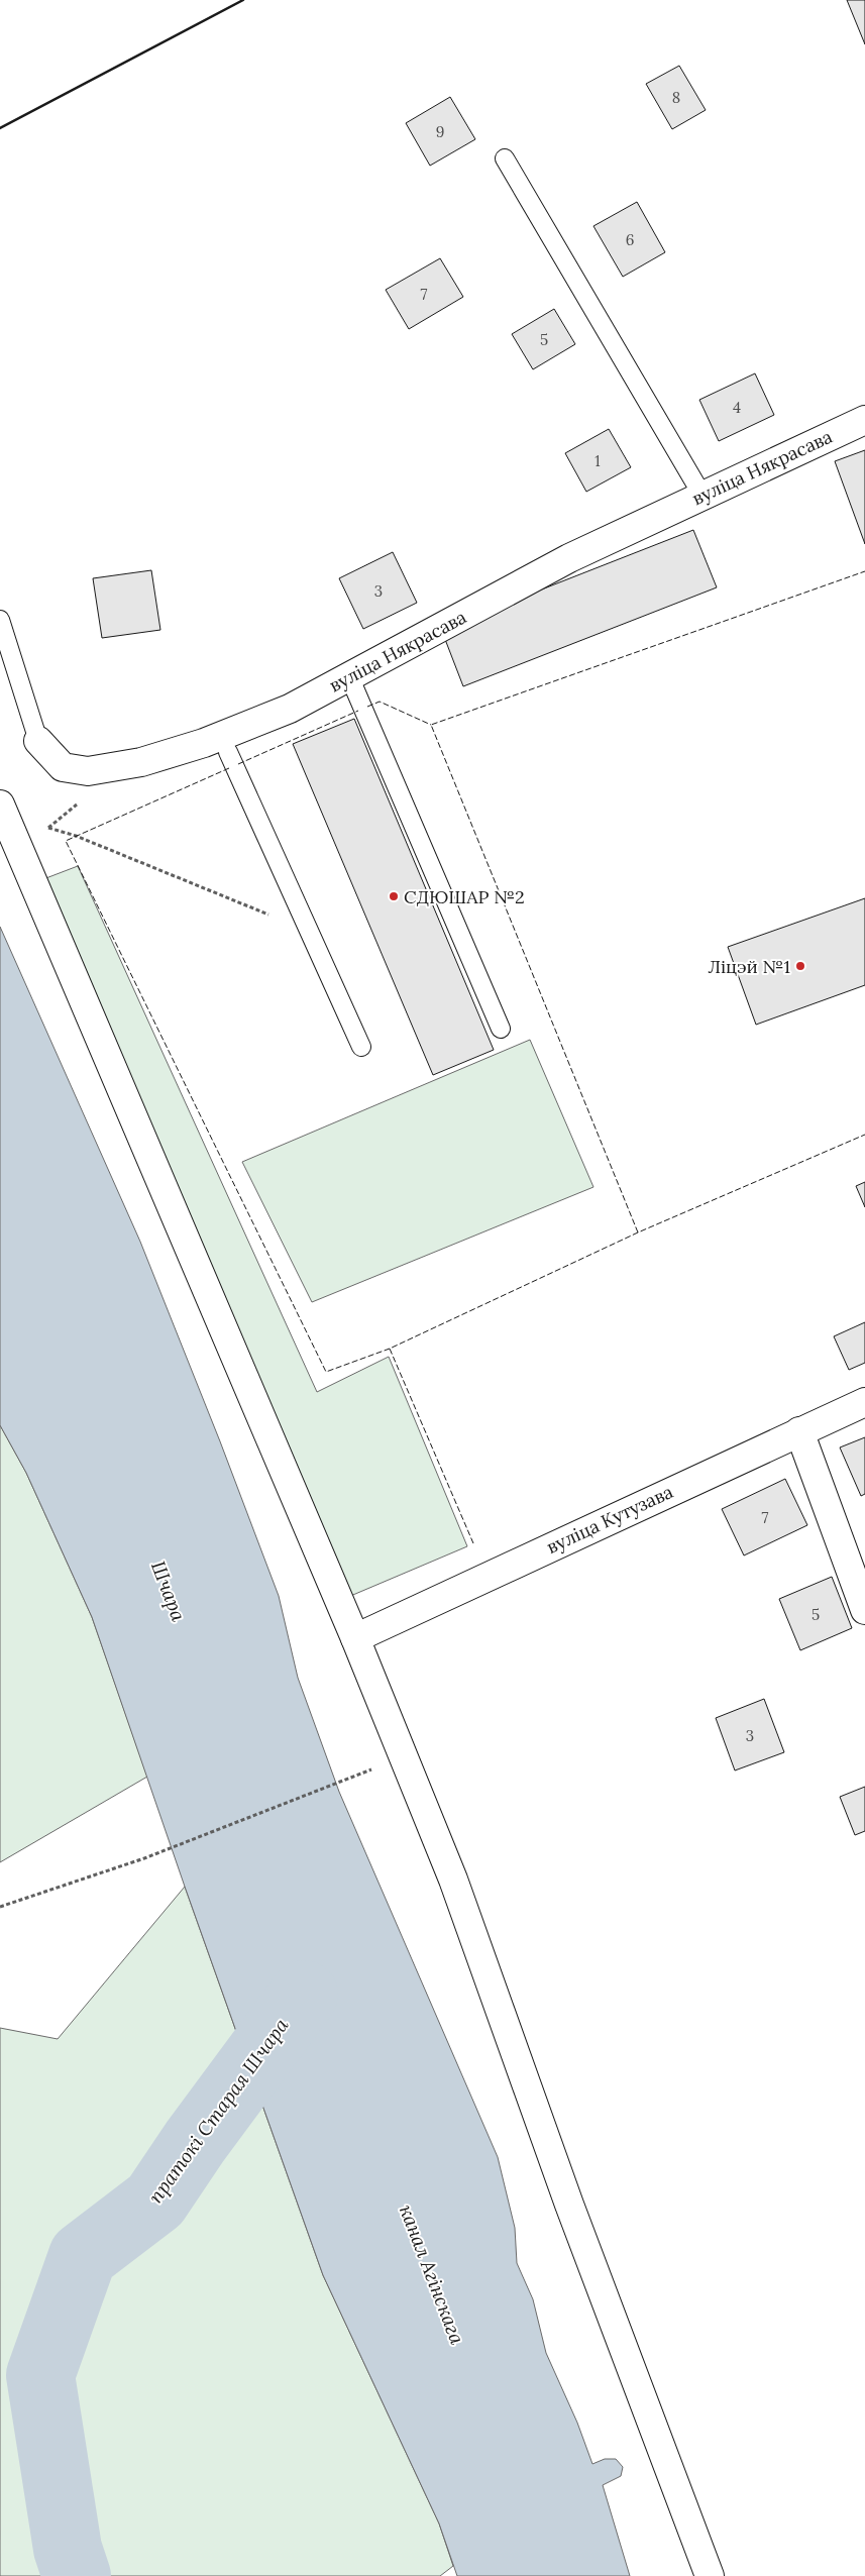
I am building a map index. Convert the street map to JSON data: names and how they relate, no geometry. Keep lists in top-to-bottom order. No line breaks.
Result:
{"streets":{"street":["вуліца Някрасава","вуліца Кутузава"]},"water":["Шчара","пратокі Старая Шчара","канал Агінскага"],"places":["СДЮШАР №2","Ліцэй №1"],"house_numbers":["8","9","6","7","5","4","1","3","7","5","3"]}
